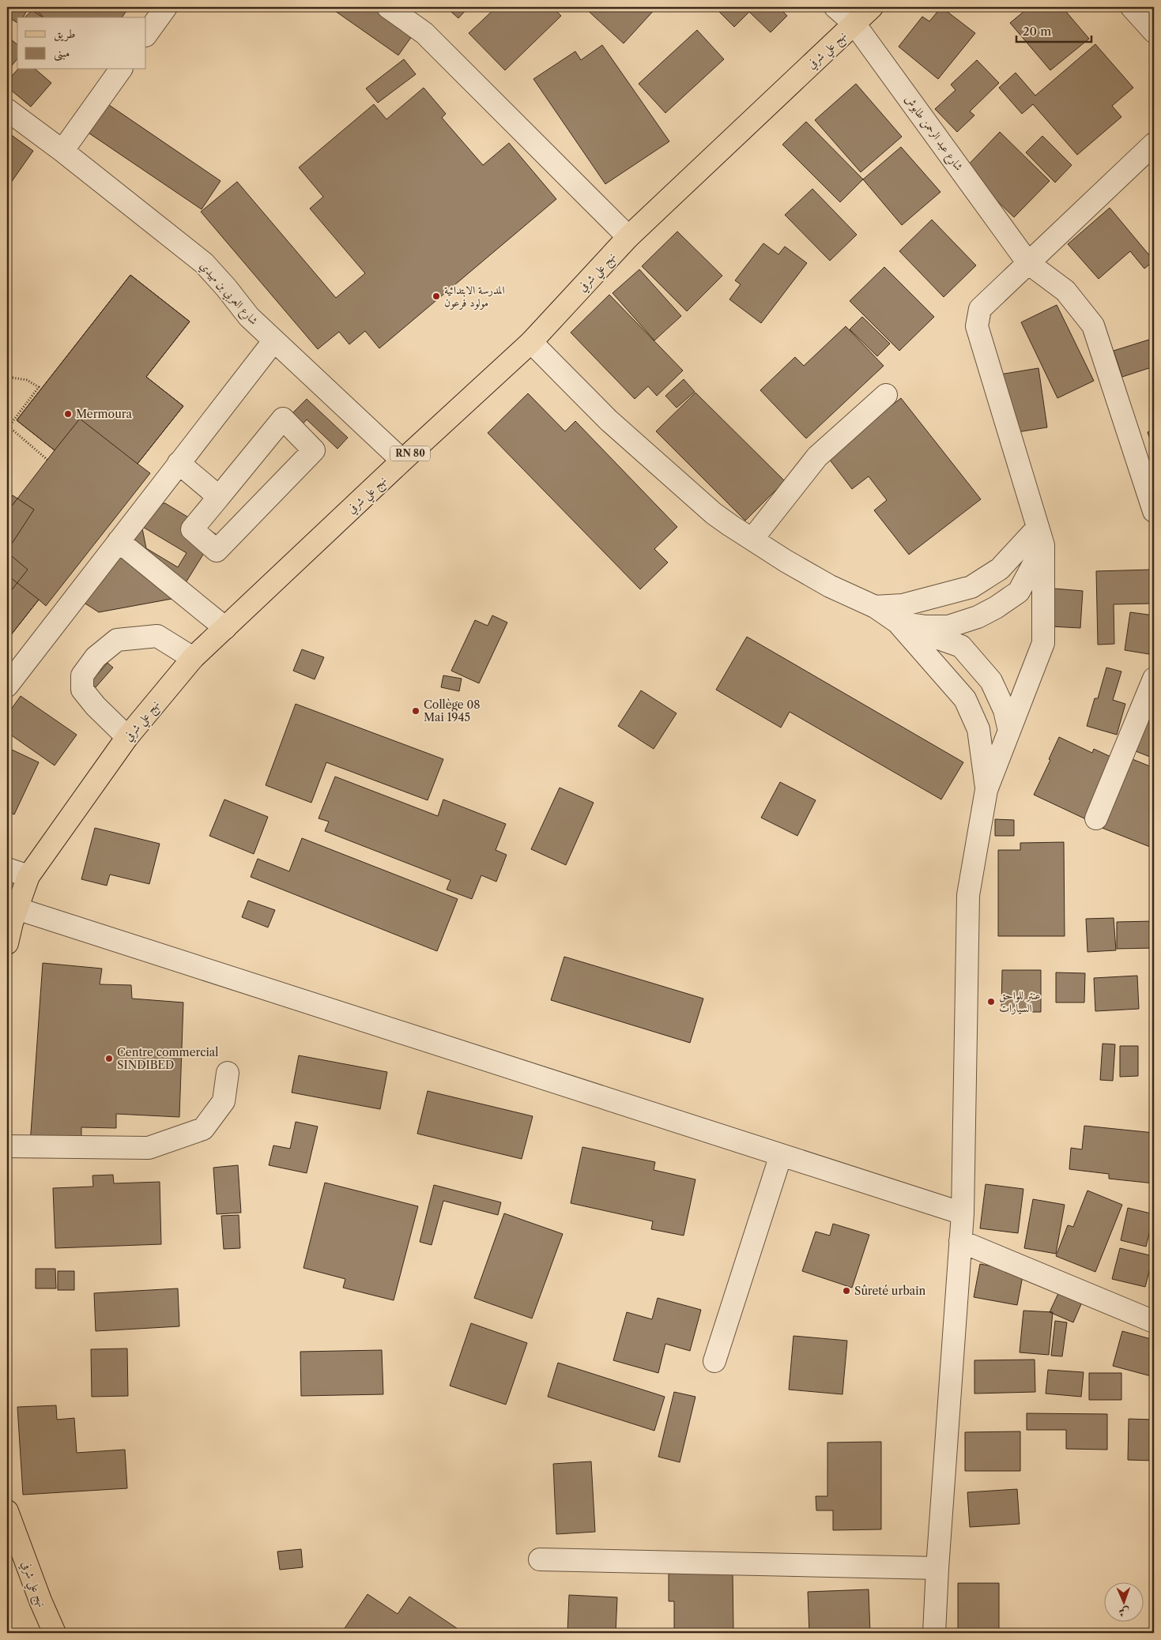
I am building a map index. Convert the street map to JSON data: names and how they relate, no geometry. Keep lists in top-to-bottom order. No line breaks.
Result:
{"streets":{"main road":["نهج علي شرفي","RN 80"],"street":["شارع عبد الرحمن طابوش","شارع العربي بن مهيدي"]},"crossings":[["نهج علي شرفي","شارع عبد الرحمن طابوش"],["نهج علي شرفي","شارع العربي بن مهيدي"]],"places":["المدرسة الابتدائية مولود فرعون","Mermoura","Collège 08 Mai 1945","عنتر للواحق السيارات","Centre commercial SINDIBED","Sûreté urbain"],"legend":["طريق","مبنى"],"scale_bar":"20 m","north":"bottom"}
